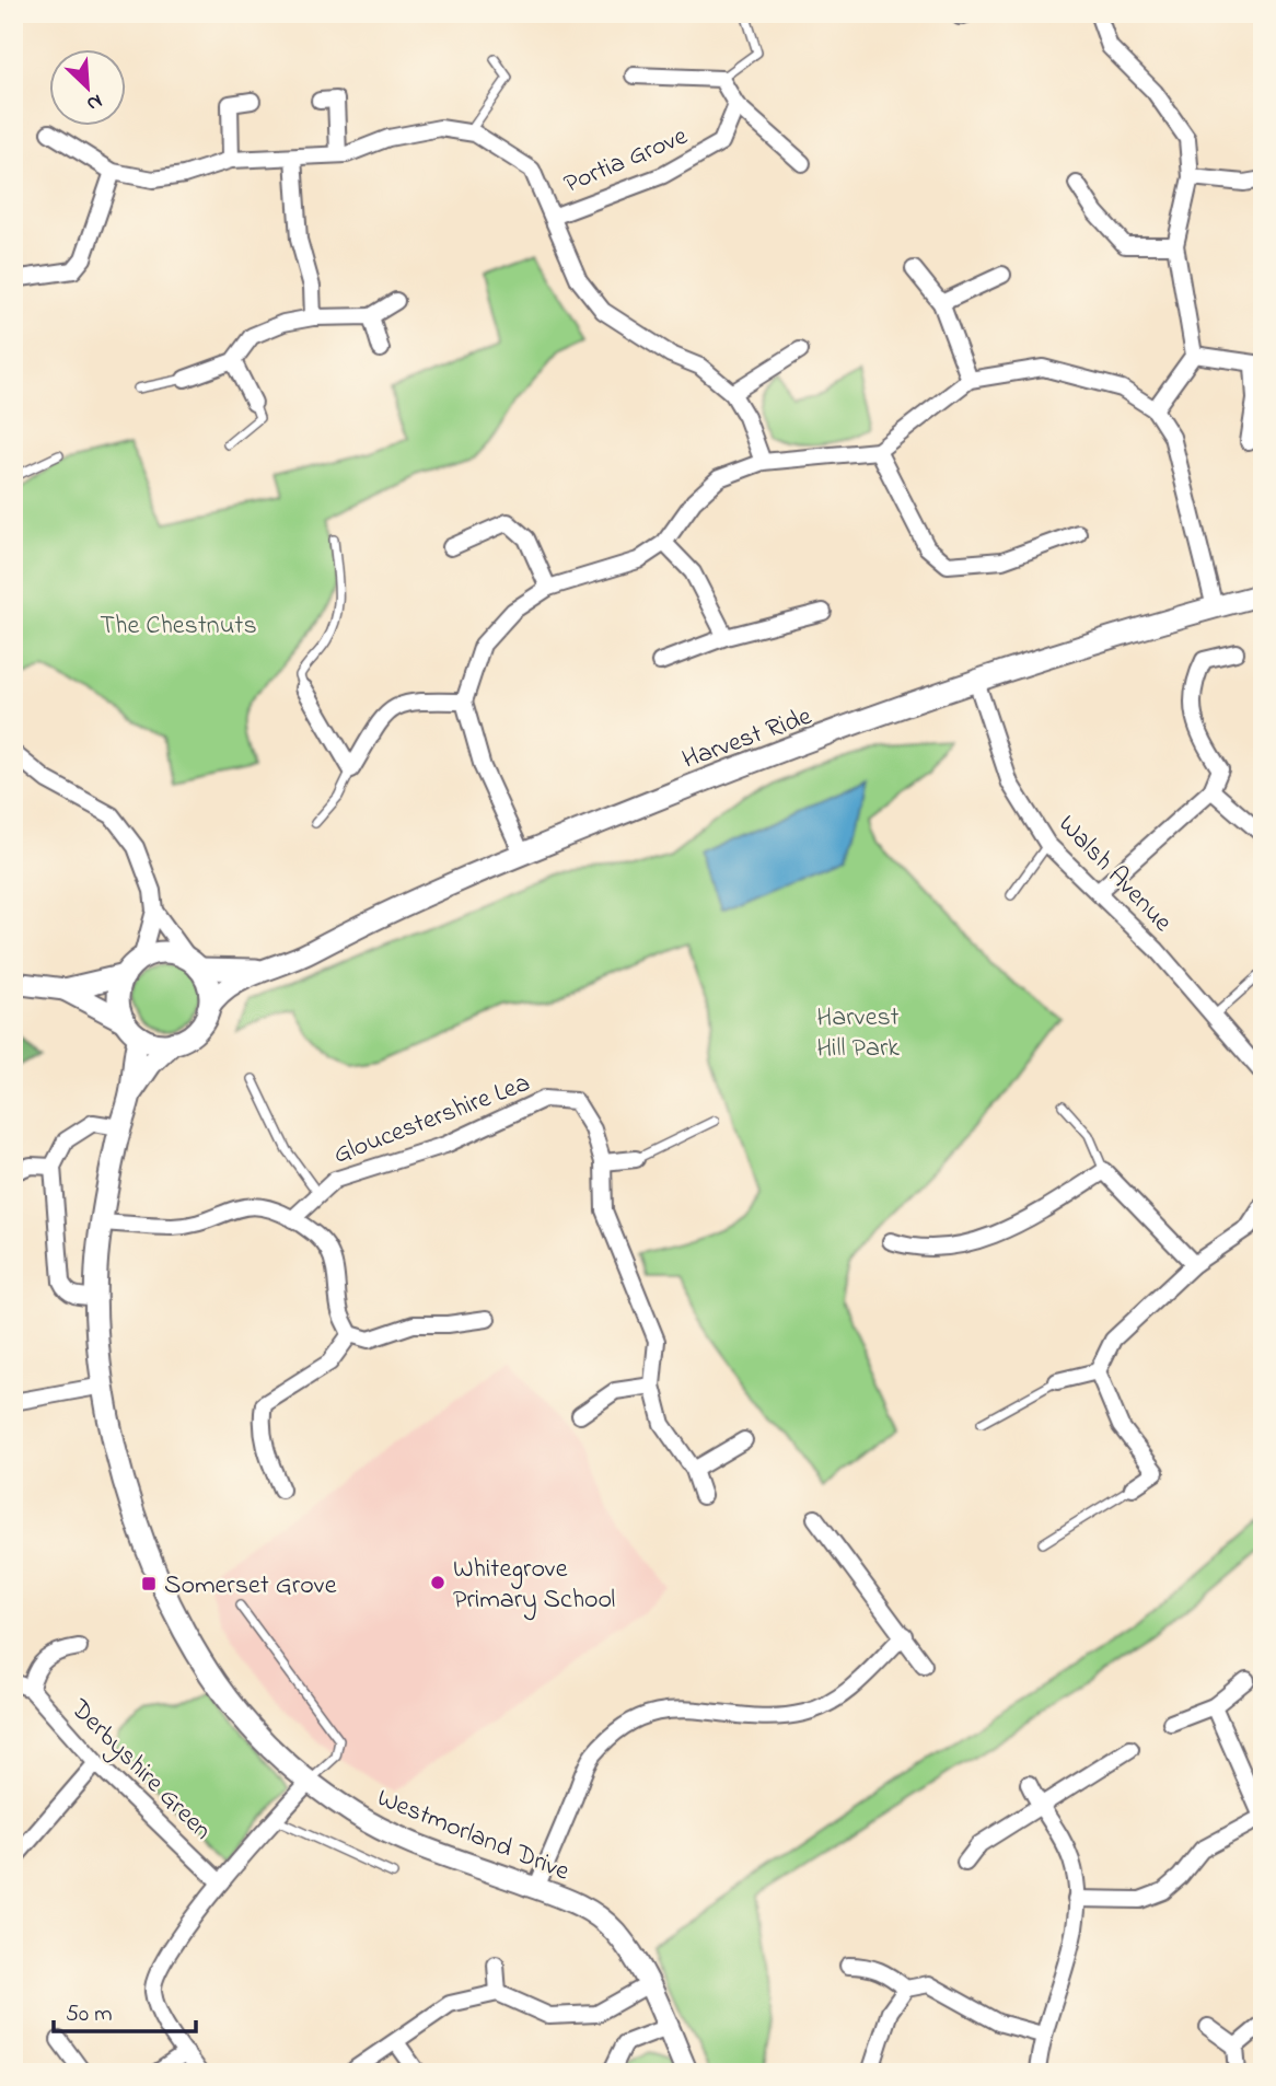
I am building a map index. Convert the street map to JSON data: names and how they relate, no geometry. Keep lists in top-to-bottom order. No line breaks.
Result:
{"streets":{"street":["Portia Grove","Harvest Ride","Walsh Avenue","Gloucestershire Lea","Derbyshire Green","Westmorland Drive"]},"crossings":[["Harvest Ride","Walsh Avenue"],["Harvest Ride","Westmorland Drive"]],"parks":["The Chestnuts","Harvest Hill Park"],"places":{"other":["Whitegrove Primary School"],"transit":["Somerset Grove"]},"scale_bar":"50 m","north":"bottom right"}
